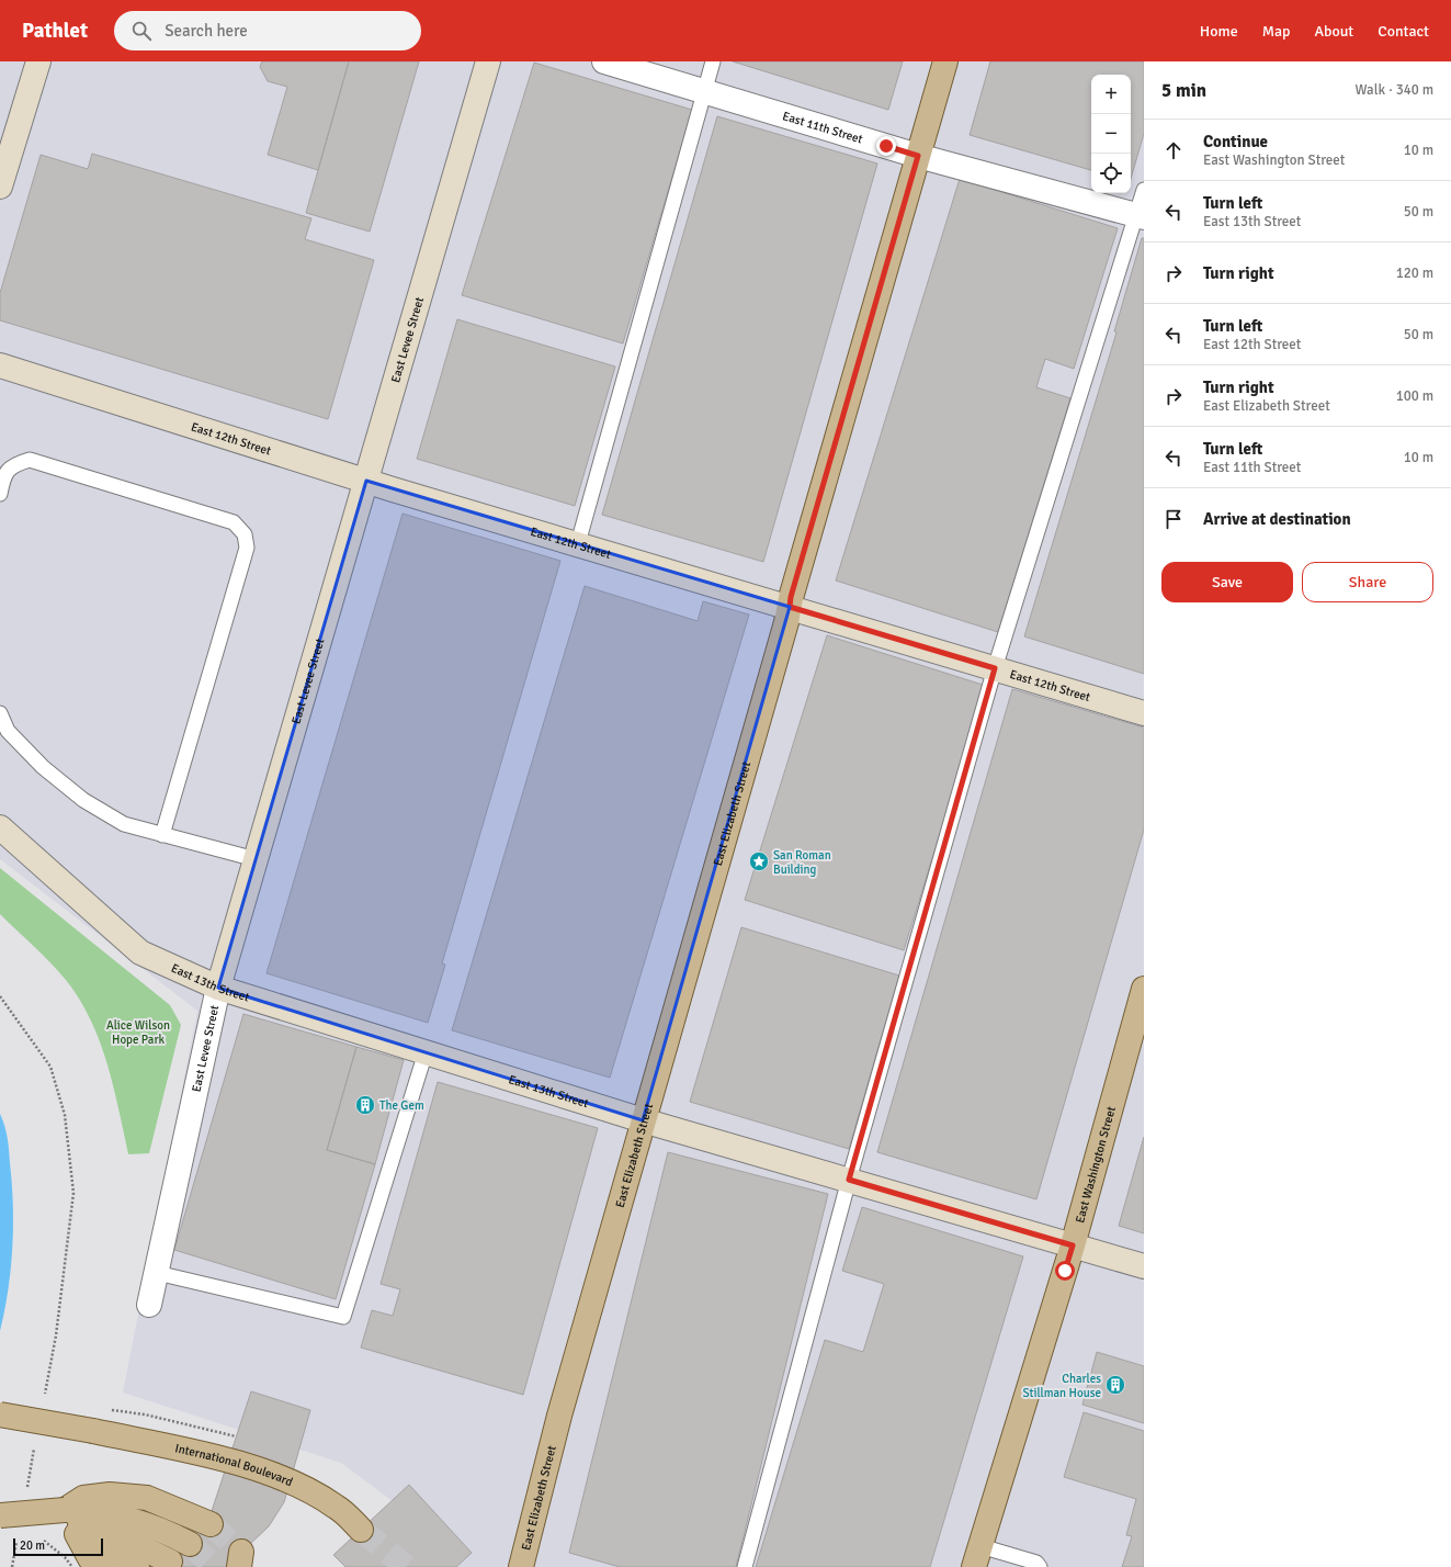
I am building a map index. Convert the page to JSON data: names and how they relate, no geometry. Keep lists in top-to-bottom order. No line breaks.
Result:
{"streets":{"main road":["East Levee Street","East 12th Street","East Elizabeth Street","East 13th Street","East Washington Street","International Boulevard"],"street":["East 11th Street"]},"crossings":[["East 11th Street","East Elizabeth Street"],["East Levee Street","East 12th Street"],["East Levee Street","East 13th Street"],["East 12th Street","East Elizabeth Street"],["East Elizabeth Street","East 13th Street"],["East 13th Street","East Washington Street"]],"parks":["Alice Wilson Hope Park"],"places":{"place":["San Roman Building"],"building":["The Gem","Charles Stillman House"]},"scale_bar":"20 m","page":{"header":"Pathlet","search":"Search here","nav":["Home","Map","About","Contact"],"heading":["5 min","Walk · 340 m"],"map_buttons":["+","−"],"list":[["Continue","East Washington Street","10 m"],["Turn left","East 13th Street","50 m"],["Turn right","120 m"],["Turn left","East 12th Street","50 m"],["Turn right","East Elizabeth Street","100 m"],["Turn left","East 11th Street","10 m"],"Arrive at destination"],"buttons":["Save","Share"],"scale":"20 m"}}
